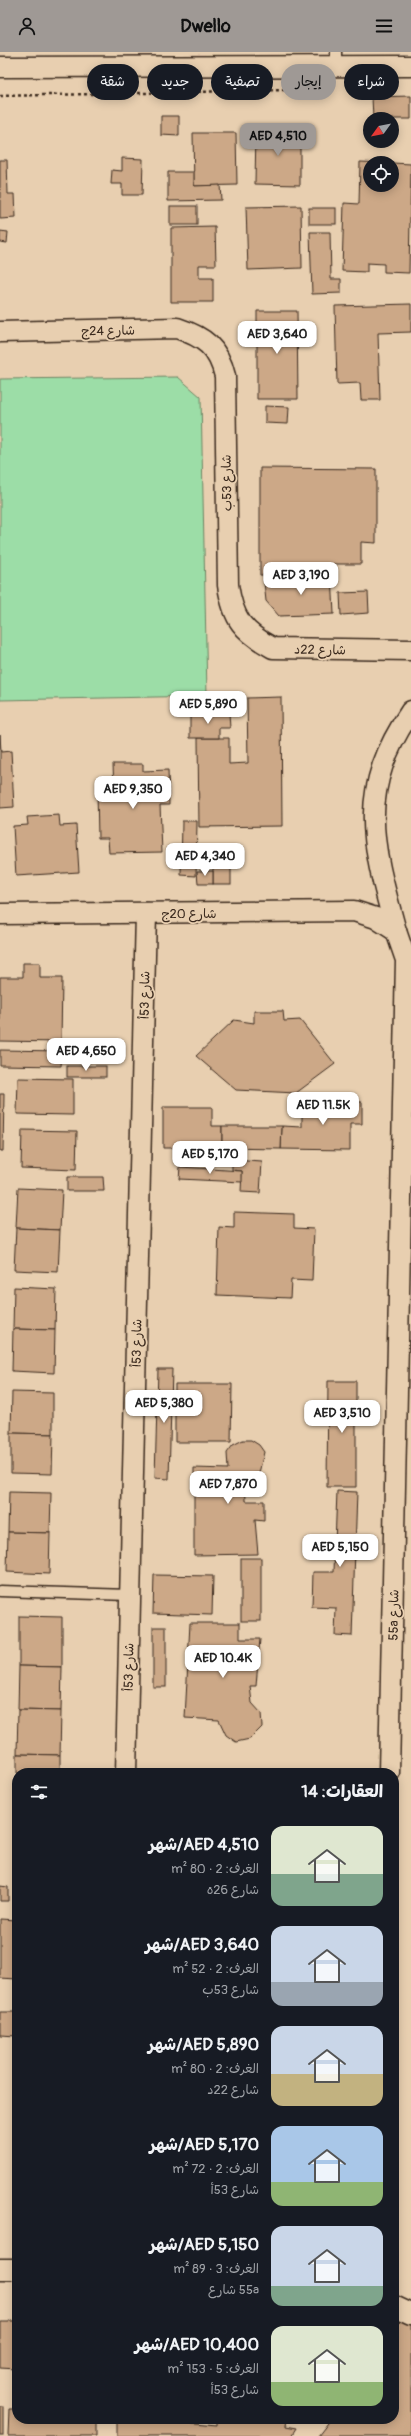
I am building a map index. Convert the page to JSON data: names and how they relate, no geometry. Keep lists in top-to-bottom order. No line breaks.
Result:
{"streets":{"street":["شارع 24ج","شارع 53ب","شارع 22د","شارع 20ج","شارع 53أ","55a شارع"]},"crossings":[["شارع 24ج","شارع 53ب"],["شارع 53ب","شارع 22د"],["شارع 20ج","شارع 53أ"],["شارع 20ج","55a شارع"]],"north":"bottom left","page":{"header":"Dwello","chip":["شراء","إيجار","تصفية","جديد","شقة"],"price":["AED 4,510","AED 3,640","AED 3,190","AED 5,890","AED 9,350","AED 4,340","AED 4,650","AED 11.5K","AED 5,170","AED 5,380","AED 3,510","AED 7,870","AED 5,150","AED 10.4K"],"heading":"العقارات: 14","list":[{"name":"AED 4,510/شهر","note":"الغرف: 2 · 80 m² · شارع 26ه"},{"name":"AED 3,640/شهر","note":"الغرف: 2 · 52 m² · شارع 53ب"},{"name":"AED 5,890/شهر","note":"الغرف: 2 · 80 m² · شارع 22د"},{"name":"AED 5,170/شهر","note":"الغرف: 2 · 72 m² · شارع 53أ"},{"name":"AED 5,150/شهر","note":"الغرف: 3 · 89 m² · 55a شارع"},{"name":"AED 10,400/شهر","note":"الغرف: 5 · 153 m² · شارع 53أ"}]}}
